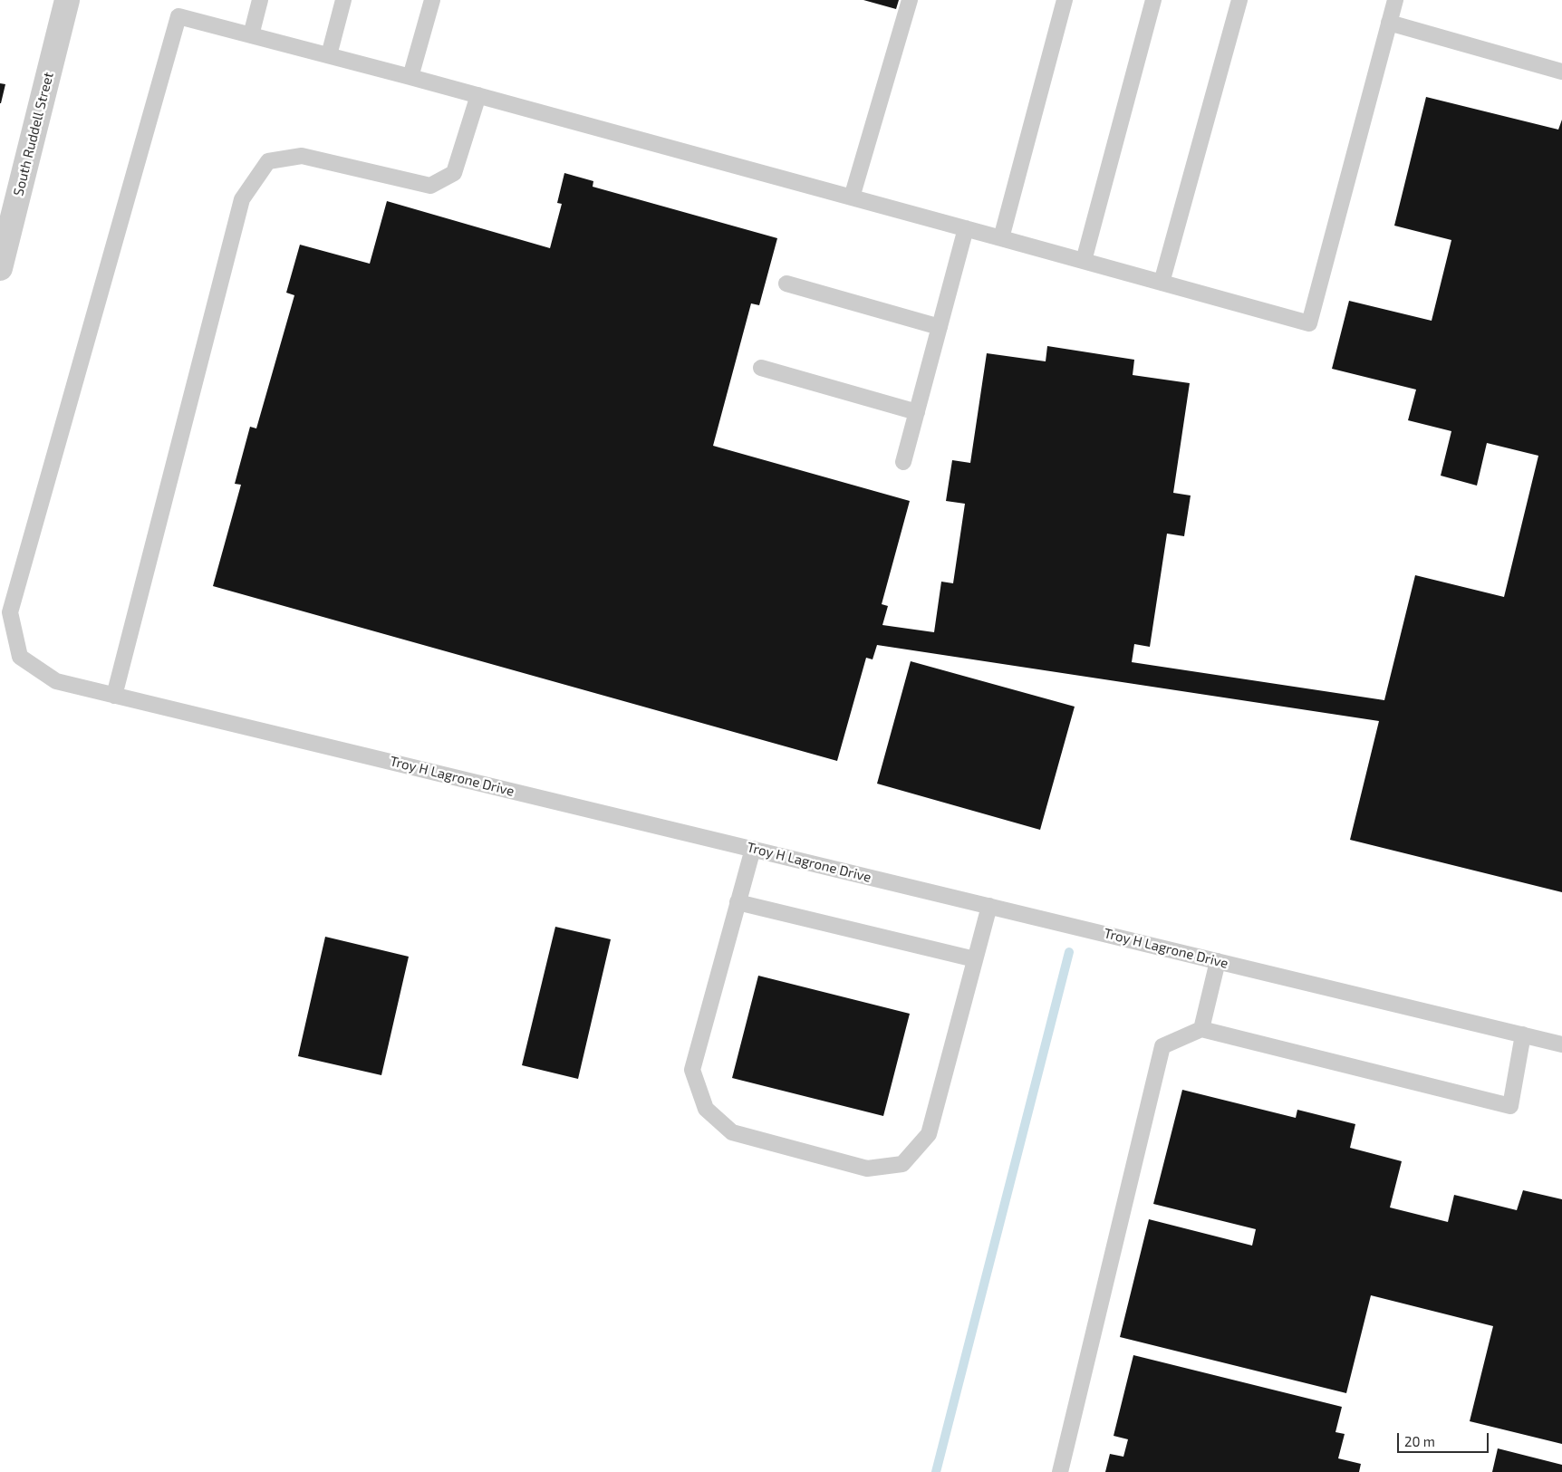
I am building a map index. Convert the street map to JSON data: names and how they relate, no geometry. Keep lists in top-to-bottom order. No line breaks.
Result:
{"streets":{"street":["South Ruddell Street"],"lane":["Troy H Lagrone Drive"]},"scale_bar":"20 m"}
